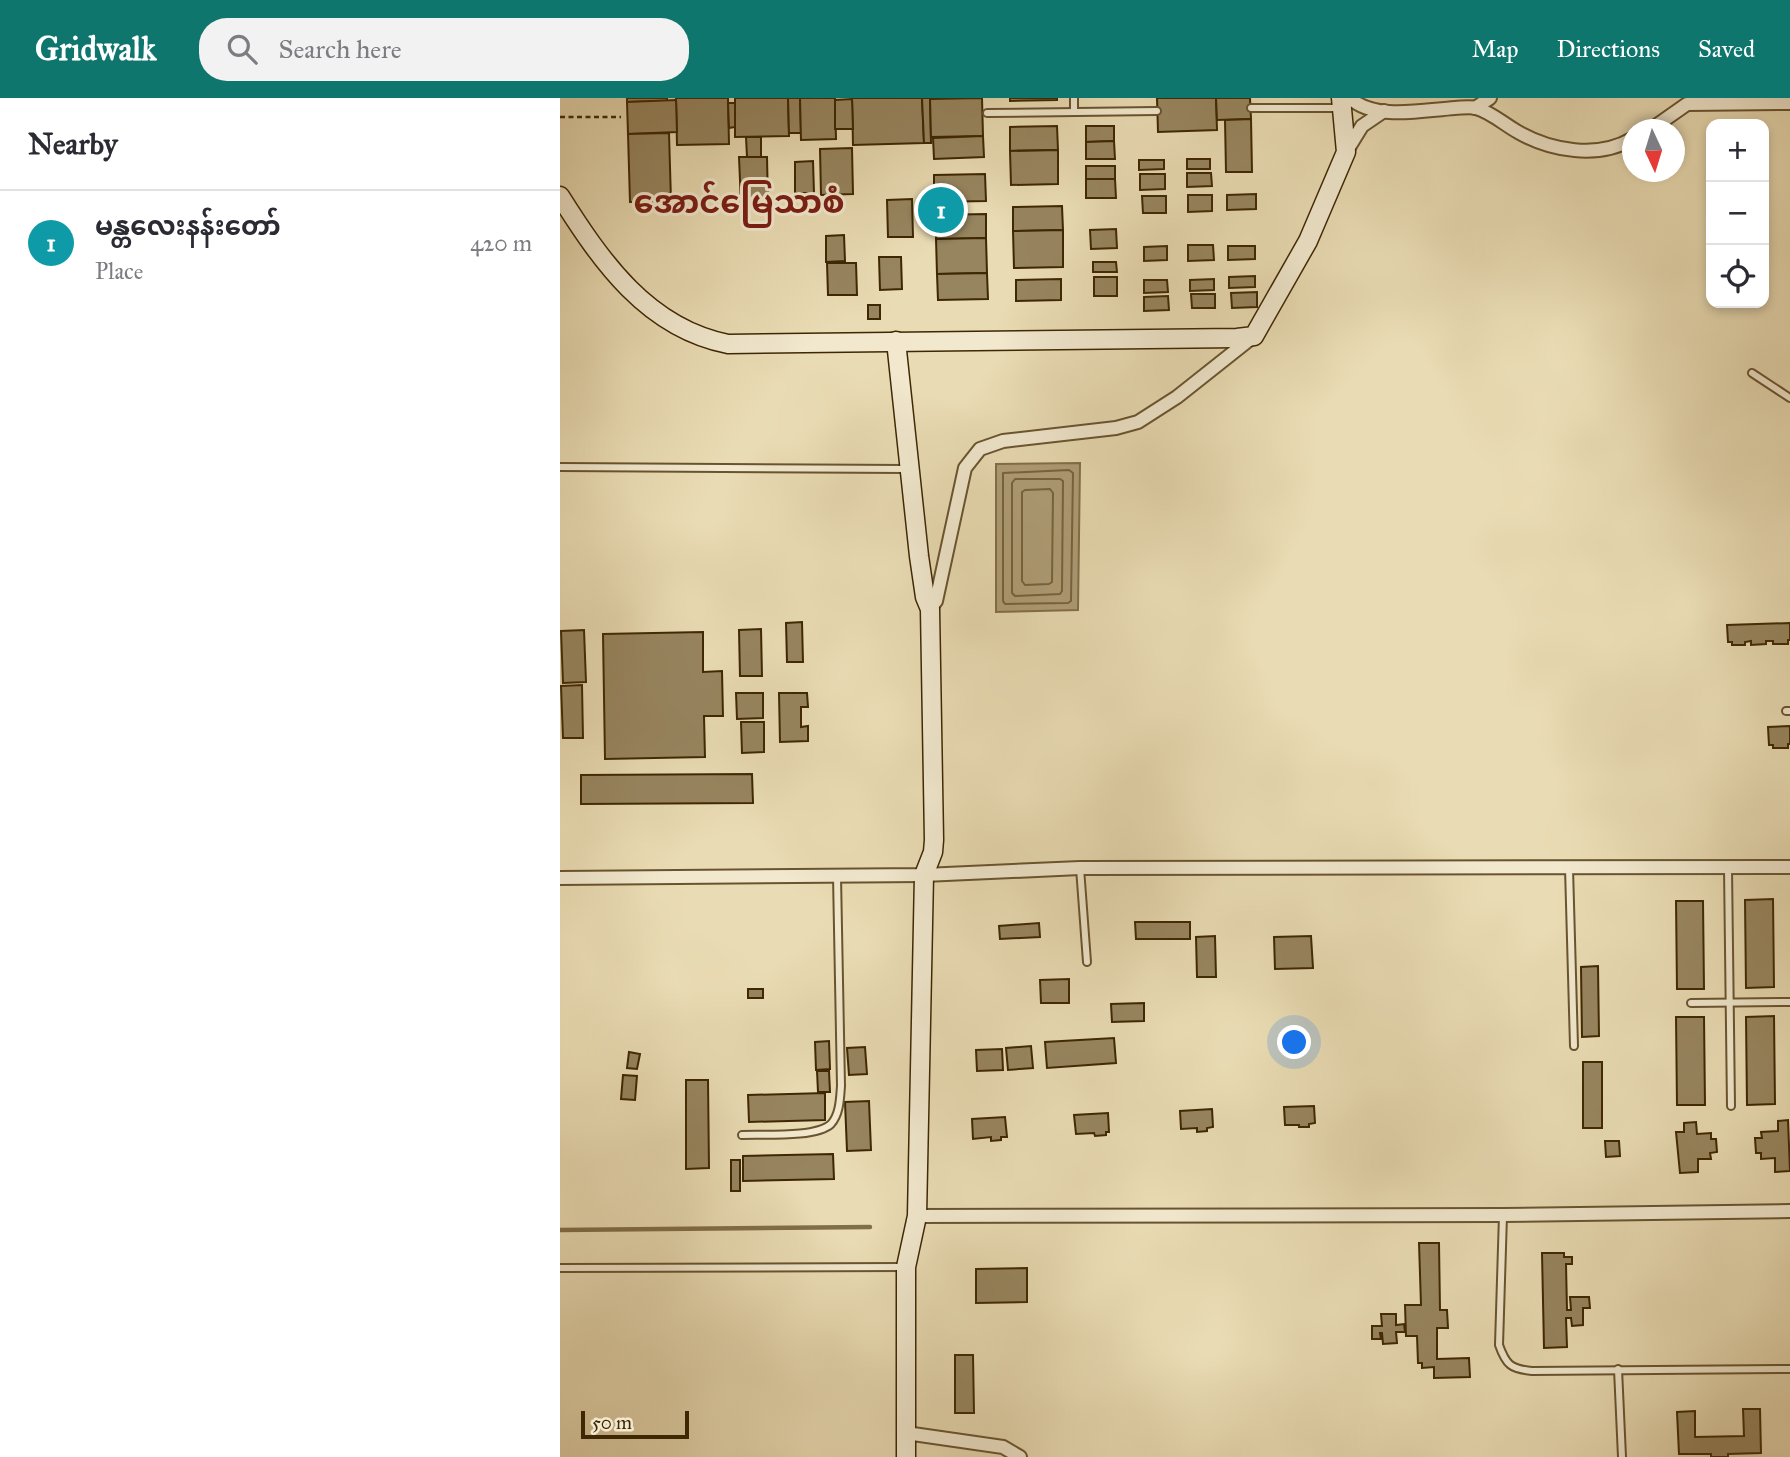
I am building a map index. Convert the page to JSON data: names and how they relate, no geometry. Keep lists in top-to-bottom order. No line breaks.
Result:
{"districts":["အောင်မြေသာစံ"],"scale_bar":"50 m","north":"bottom","page":{"header":"Gridwalk","search":"Search here","nav":["Map","Directions","Saved"],"heading":"Nearby","map_buttons":["+","−"],"pins":"1","list":[{"mark":"1","name":"မန္တလေးနန်းတော်","note":"Place","value":"420 m"}],"scale":"50 m"}}
